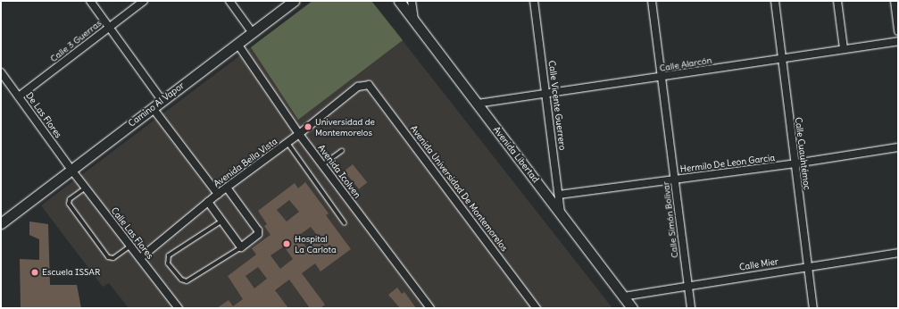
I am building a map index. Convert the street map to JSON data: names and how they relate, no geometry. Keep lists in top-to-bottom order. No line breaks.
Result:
{"streets":{"street":["Calle 3 Guerras","Calle Alarcón","Camino Al Vapor","Calle Vicente Guerrero","De Las Flores","Calle Cuauhtémoc","Avenida Libertad","Avenida Bella Vista","Hermilo De Leon Garcia","Avenida Icolven","Avenida Universidad De Montemorelos","Calle Simón Bolívar","Calle Las Flores","Calle Mier"]},"crossings":[["Calle 3 Guerras","De Las Flores"],["Calle Alarcón","Calle Vicente Guerrero"],["Calle Alarcón","Calle Cuauhtémoc"],["Calle Alarcón","Avenida Libertad"],["Calle Alarcón","Calle Simón Bolívar"],["Camino Al Vapor","De Las Flores"],["Camino Al Vapor","Avenida Icolven"],["Camino Al Vapor","Calle Las Flores"],["Calle Vicente Guerrero","Avenida Libertad"],["Calle Vicente Guerrero","Hermilo De Leon Garcia"],["De Las Flores","Calle Las Flores"],["Calle Cuauhtémoc","Hermilo De Leon Garcia"],["Calle Cuauhtémoc","Calle Mier"],["Avenida Libertad","Calle Mier"],["Avenida Bella Vista","Avenida Icolven"],["Avenida Bella Vista","Avenida Universidad De Montemorelos"],["Avenida Bella Vista","Calle Las Flores"],["Hermilo De Leon Garcia","Calle Simón Bolívar"],["Calle Simón Bolívar","Calle Mier"]],"places":["Universidad de Montemorelos","Hospital La Carlota","Escuela ISSAR"]}
